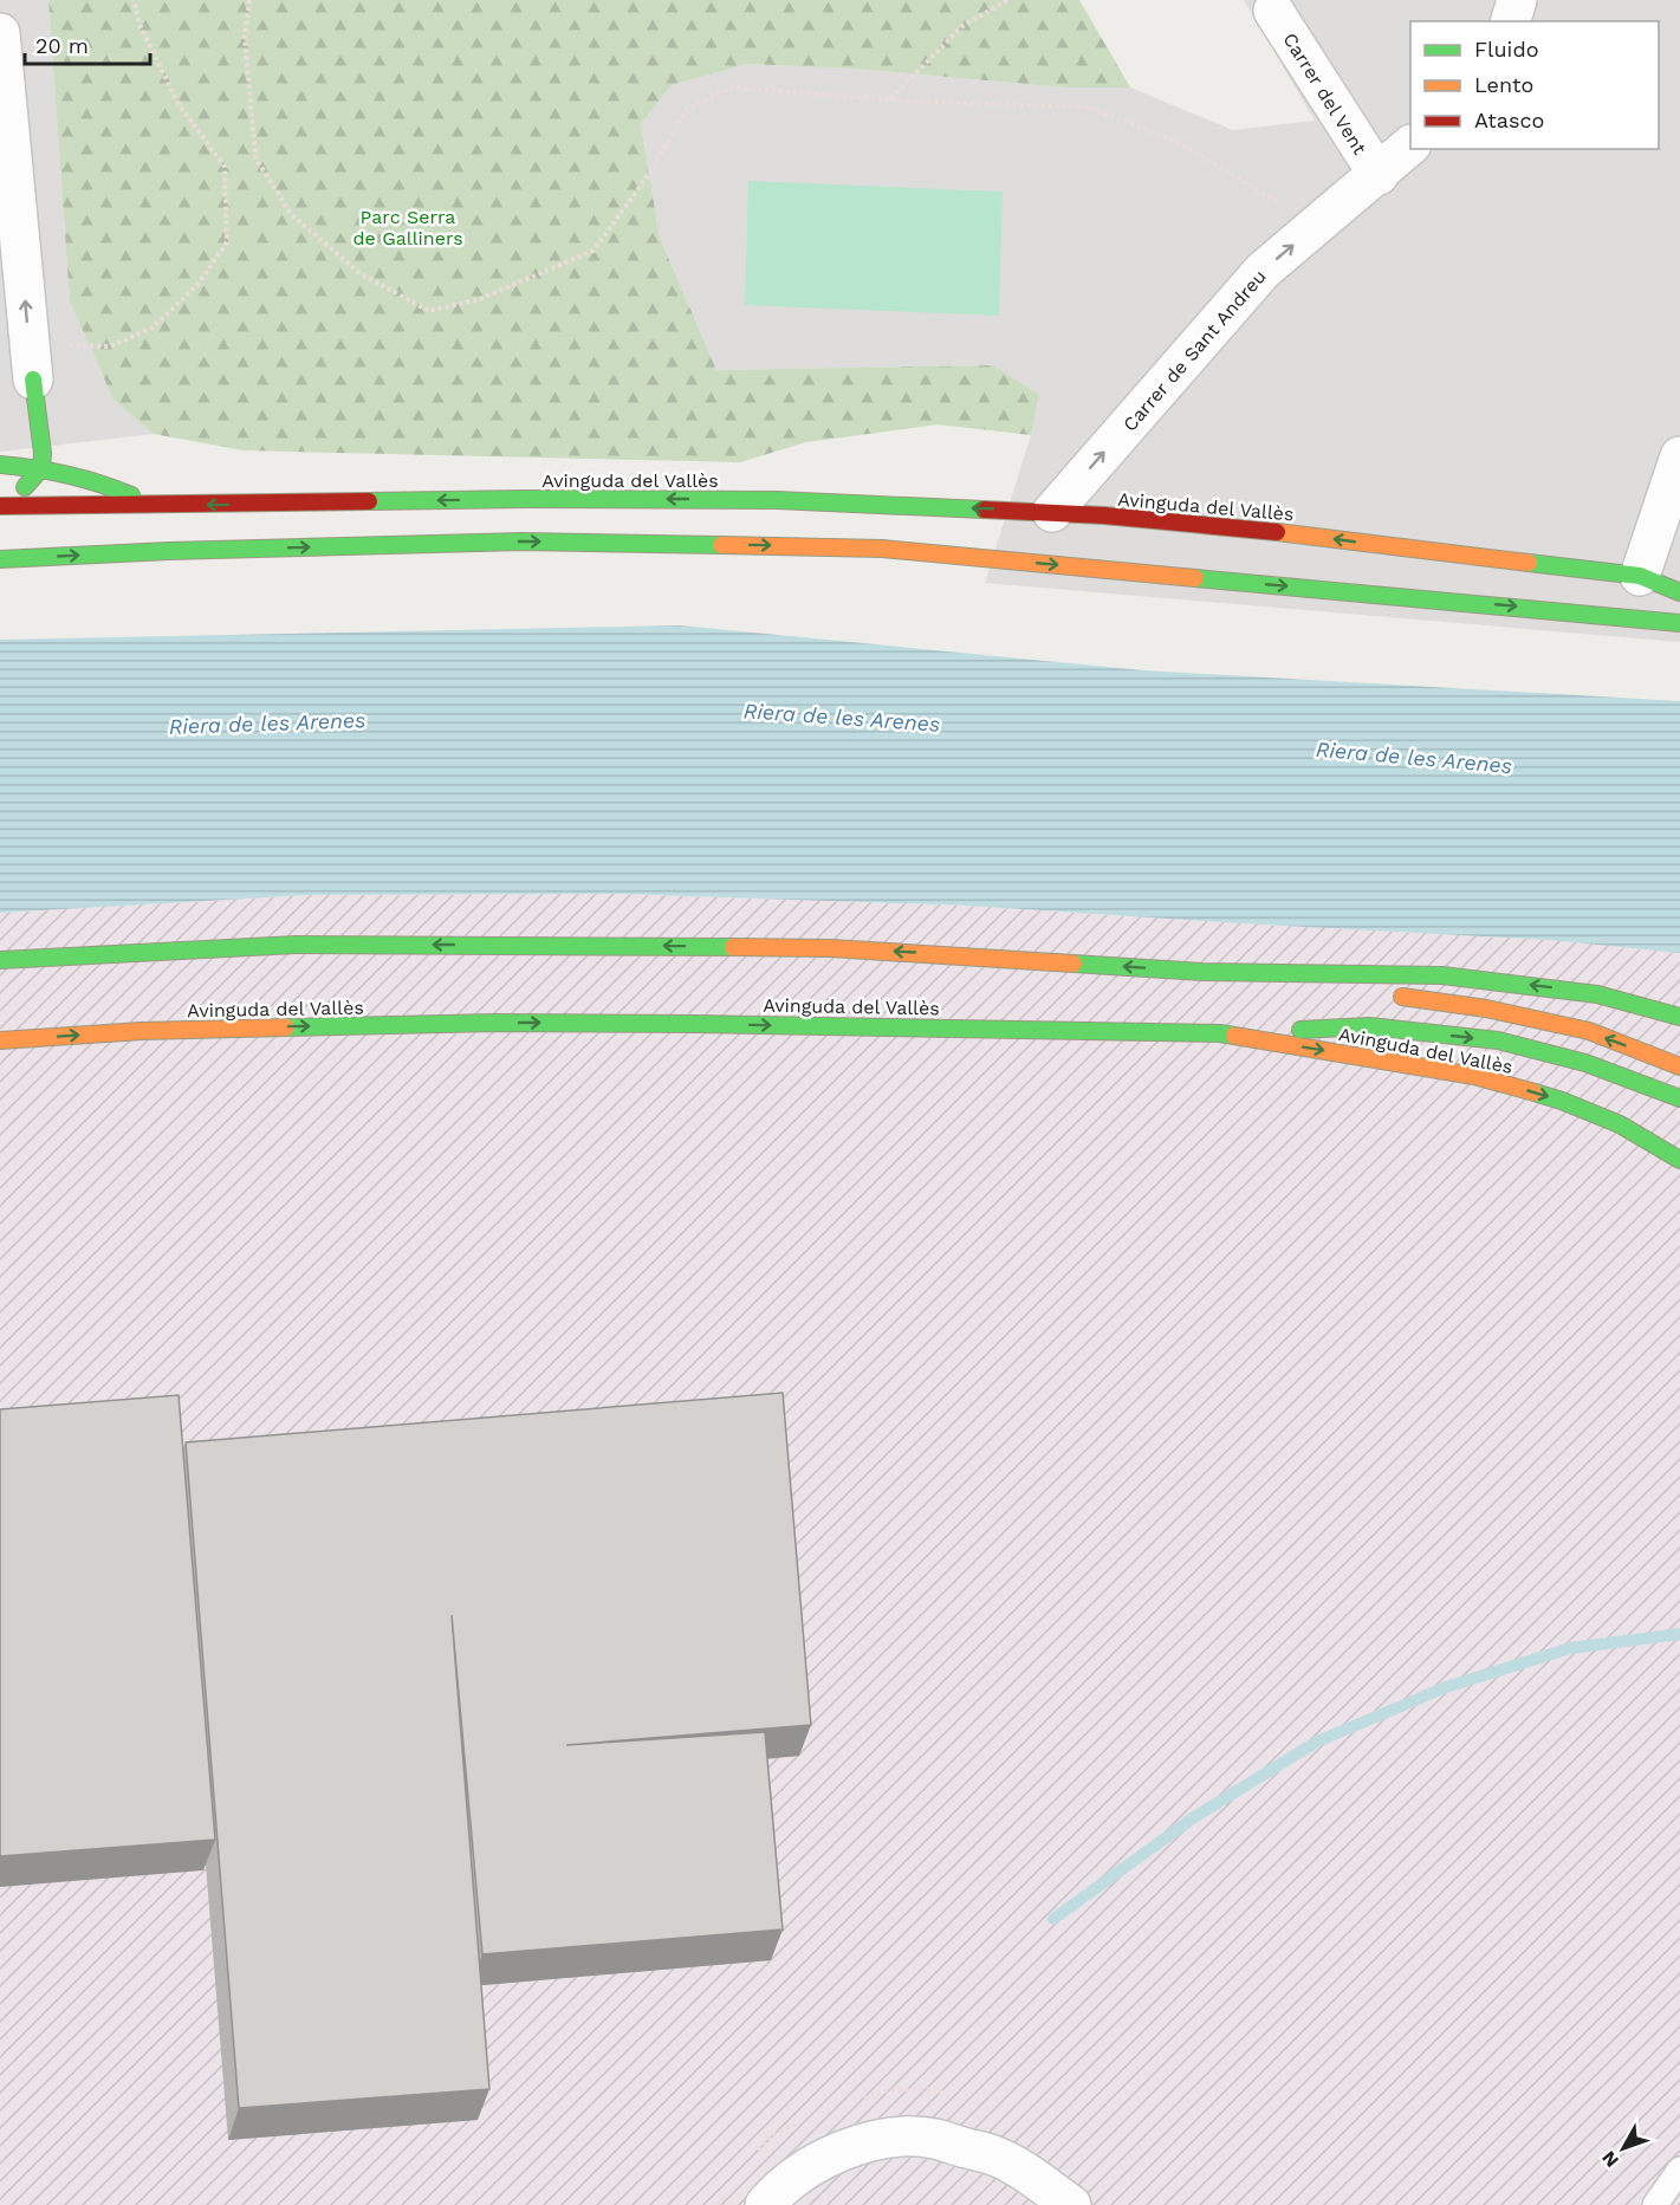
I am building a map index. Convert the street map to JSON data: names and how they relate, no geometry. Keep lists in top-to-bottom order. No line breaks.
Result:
{"streets":{"main road":["Avinguda del Vallès"],"street":["Carrer del Vent","Carrer de Sant Andreu"]},"crossings":[["Carrer del Vent","Carrer de Sant Andreu"],["Carrer de Sant Andreu","Avinguda del Vallès"]],"one_way":["Carrer de Sant Andreu"],"water":["Riera de les Arenes"],"parks":["Parc Serra de Galliners"],"legend":["Fluido","Lento","Atasco"],"scale_bar":"20 m","north":"bottom left"}
